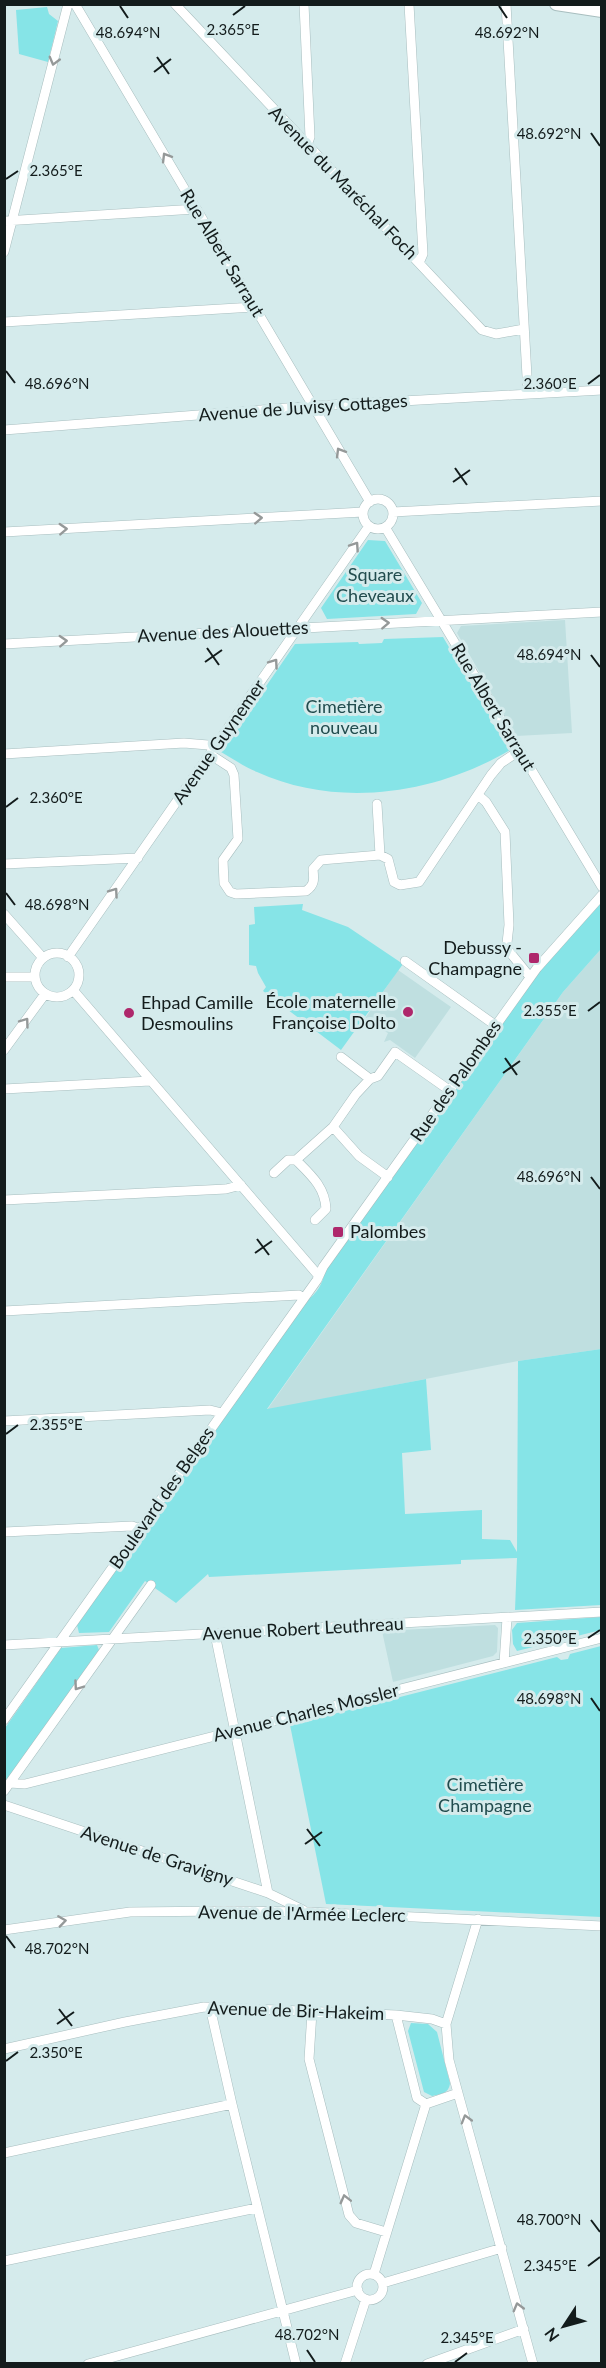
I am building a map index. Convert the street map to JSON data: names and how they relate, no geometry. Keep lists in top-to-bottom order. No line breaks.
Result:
{"streets":{"street":["Avenue du Maréchal Foch","Rue Albert Sarraut","Avenue de Juvisy Cottages","Avenue des Alouettes","Avenue Guynemer","Rue des Palombes","Boulevard des Belges","Avenue Robert Leuthreau","Avenue Charles Mossler","Avenue de Gravigny","Avenue de l'Armée Leclerc","Avenue de Bir-Hakeim"]},"crossings":[["Rue Albert Sarraut","Avenue de Juvisy Cottages"],["Rue Albert Sarraut","Avenue des Alouettes"],["Rue Albert Sarraut","Avenue Guynemer"],["Avenue des Alouettes","Avenue Guynemer"],["Rue des Palombes","Boulevard des Belges"],["Boulevard des Belges","Avenue Robert Leuthreau"],["Avenue de Gravigny","Avenue de l'Armée Leclerc"]],"one_way":["Avenue des Alouettes","Avenue Guynemer","Avenue de l'Armée Leclerc"],"parks":["Square Cheveaux","Cimetière nouveau","Cimetière Champagne"],"places":{"transit":["Debussy - Champagne","Palombes"],"other":["École maternelle Françoise Dolto","Ehpad Camille Desmoulins"]},"north":"bottom left","coordinates":["2.365°E","48.694°N","48.692°N","48.696°N","2.360°E","48.698°N","2.355°E","2.350°E","48.702°N","48.700°N","2.345°E"]}
